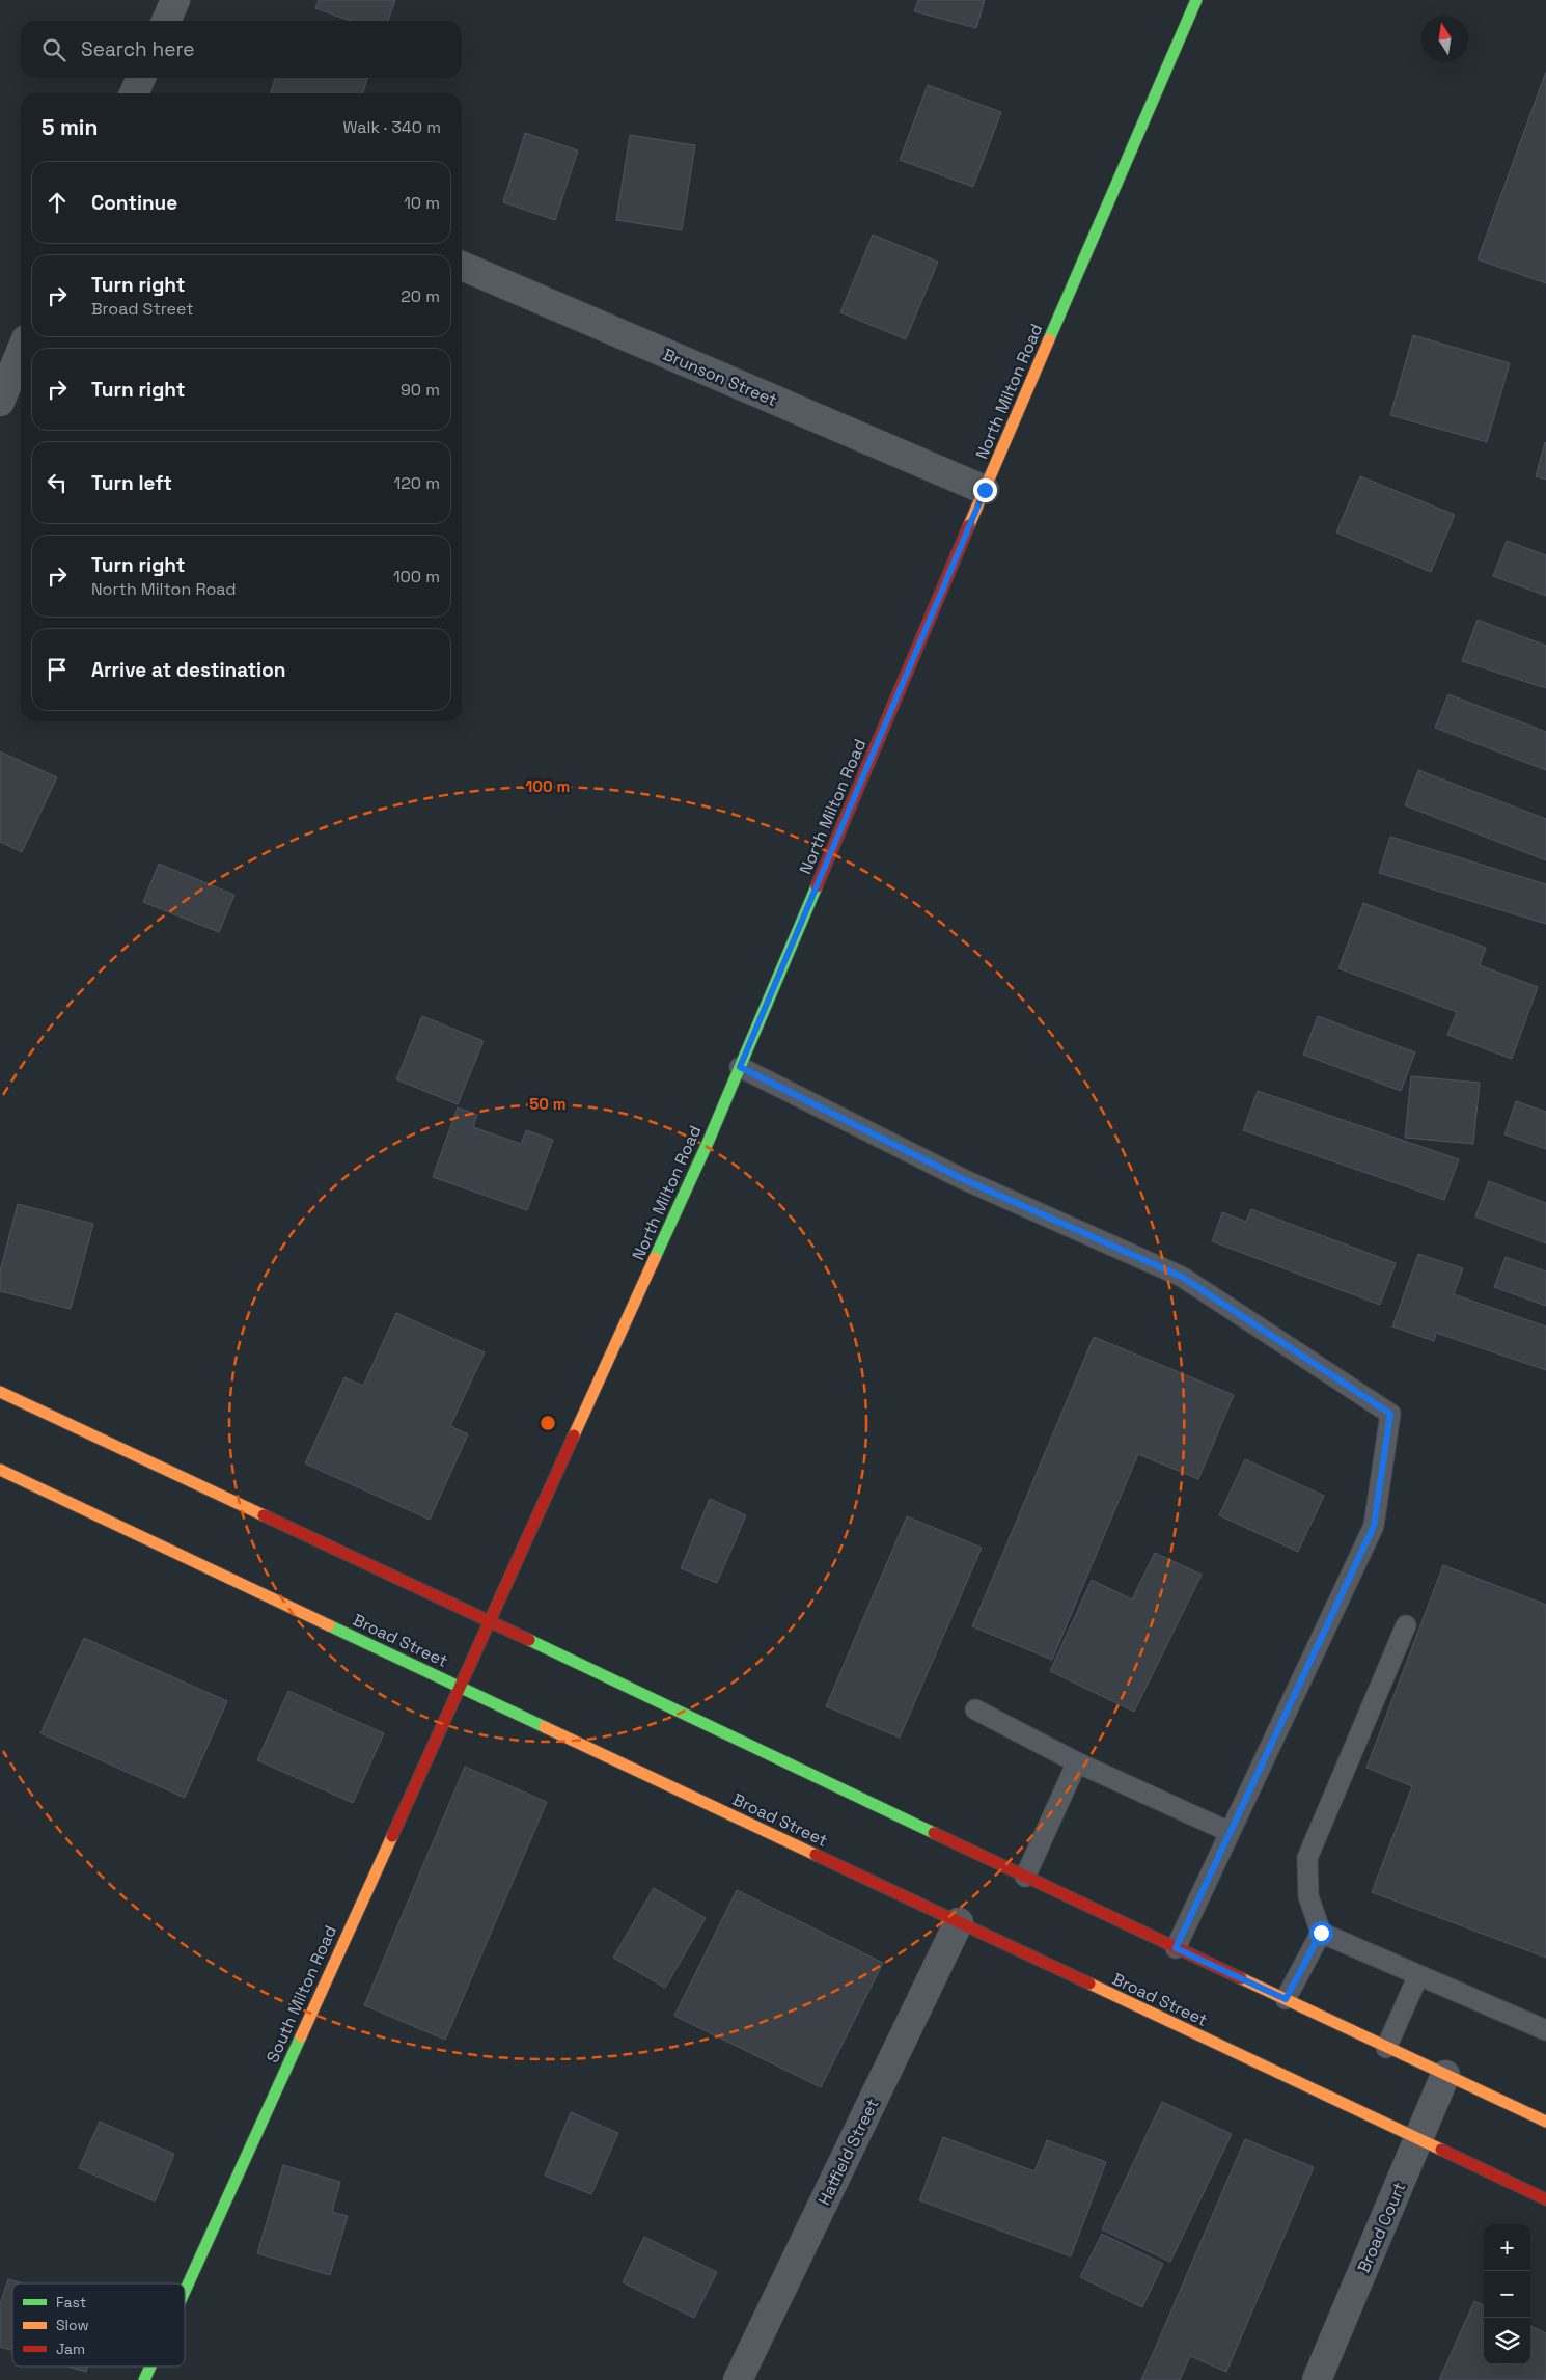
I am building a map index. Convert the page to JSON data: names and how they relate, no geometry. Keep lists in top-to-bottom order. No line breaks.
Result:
{"streets":{"main road":["North Milton Road","Broad Street","South Milton Road"],"street":["Brunson Street","Hatfield Street","Broad Court"]},"crossings":[["Brunson Street","North Milton Road"],["North Milton Road","South Milton Road"],["Broad Street","South Milton Road"],["Broad Street","Hatfield Street"],["Broad Street","Broad Court"]],"legend":["Fast","Slow","Jam"],"north":"top","page":{"search":"Search here","heading":["5 min","Walk · 340 m"],"list":[["Continue","10 m"],["Turn right","Broad Street","20 m"],["Turn right","90 m"],["Turn left","120 m"],["Turn right","North Milton Road","100 m"],"Arrive at destination"],"map_buttons":["+","−"]},"rings":["100 m","50 m"]}
